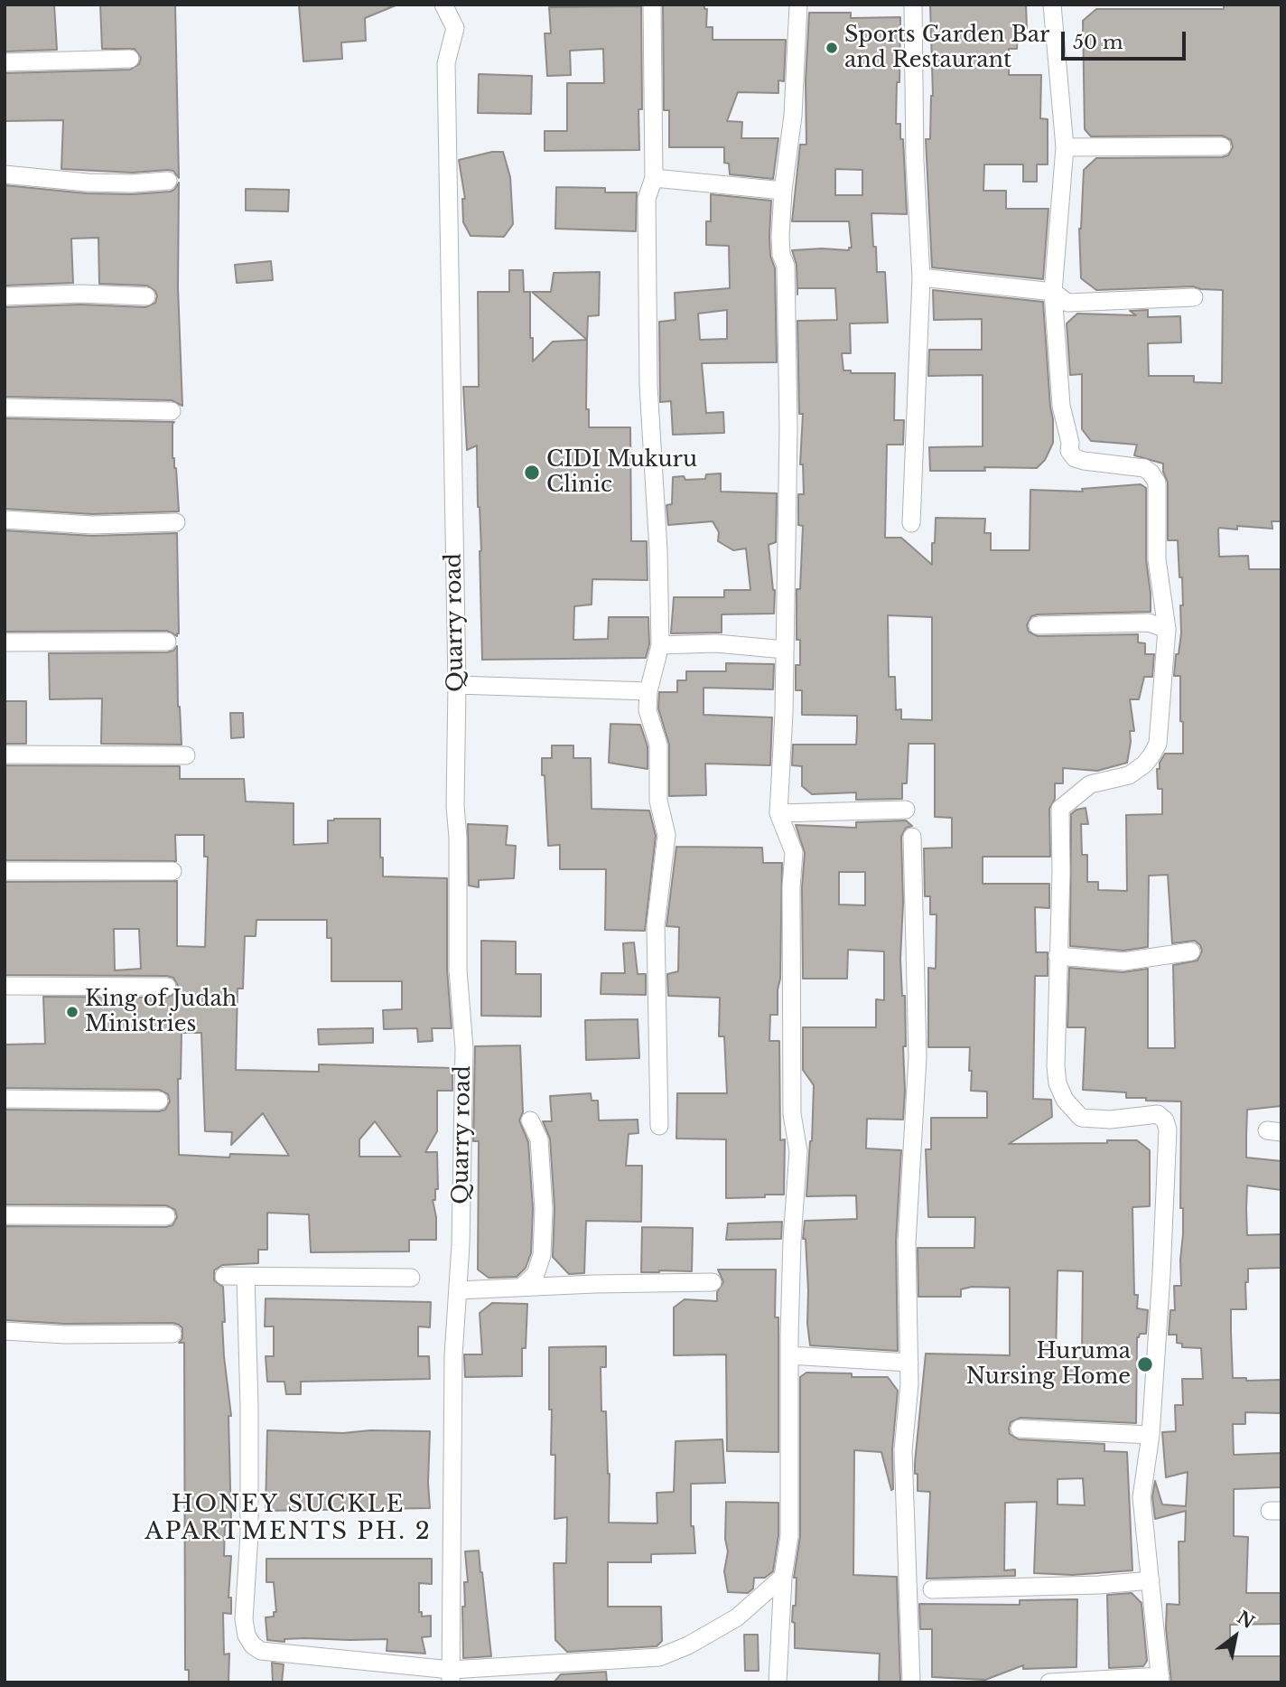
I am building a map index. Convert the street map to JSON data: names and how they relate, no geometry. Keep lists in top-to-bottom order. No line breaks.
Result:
{"streets":{"street":["Quarry road"]},"districts":["HONEY SUCKLE APARTMENTS PH. 2"],"places":["Sports Garden Bar and Restaurant","CIDI Mukuru Clinic","King of Judah Ministries","Huruma Nursing Home"],"scale_bar":"50 m","north":"top right"}
